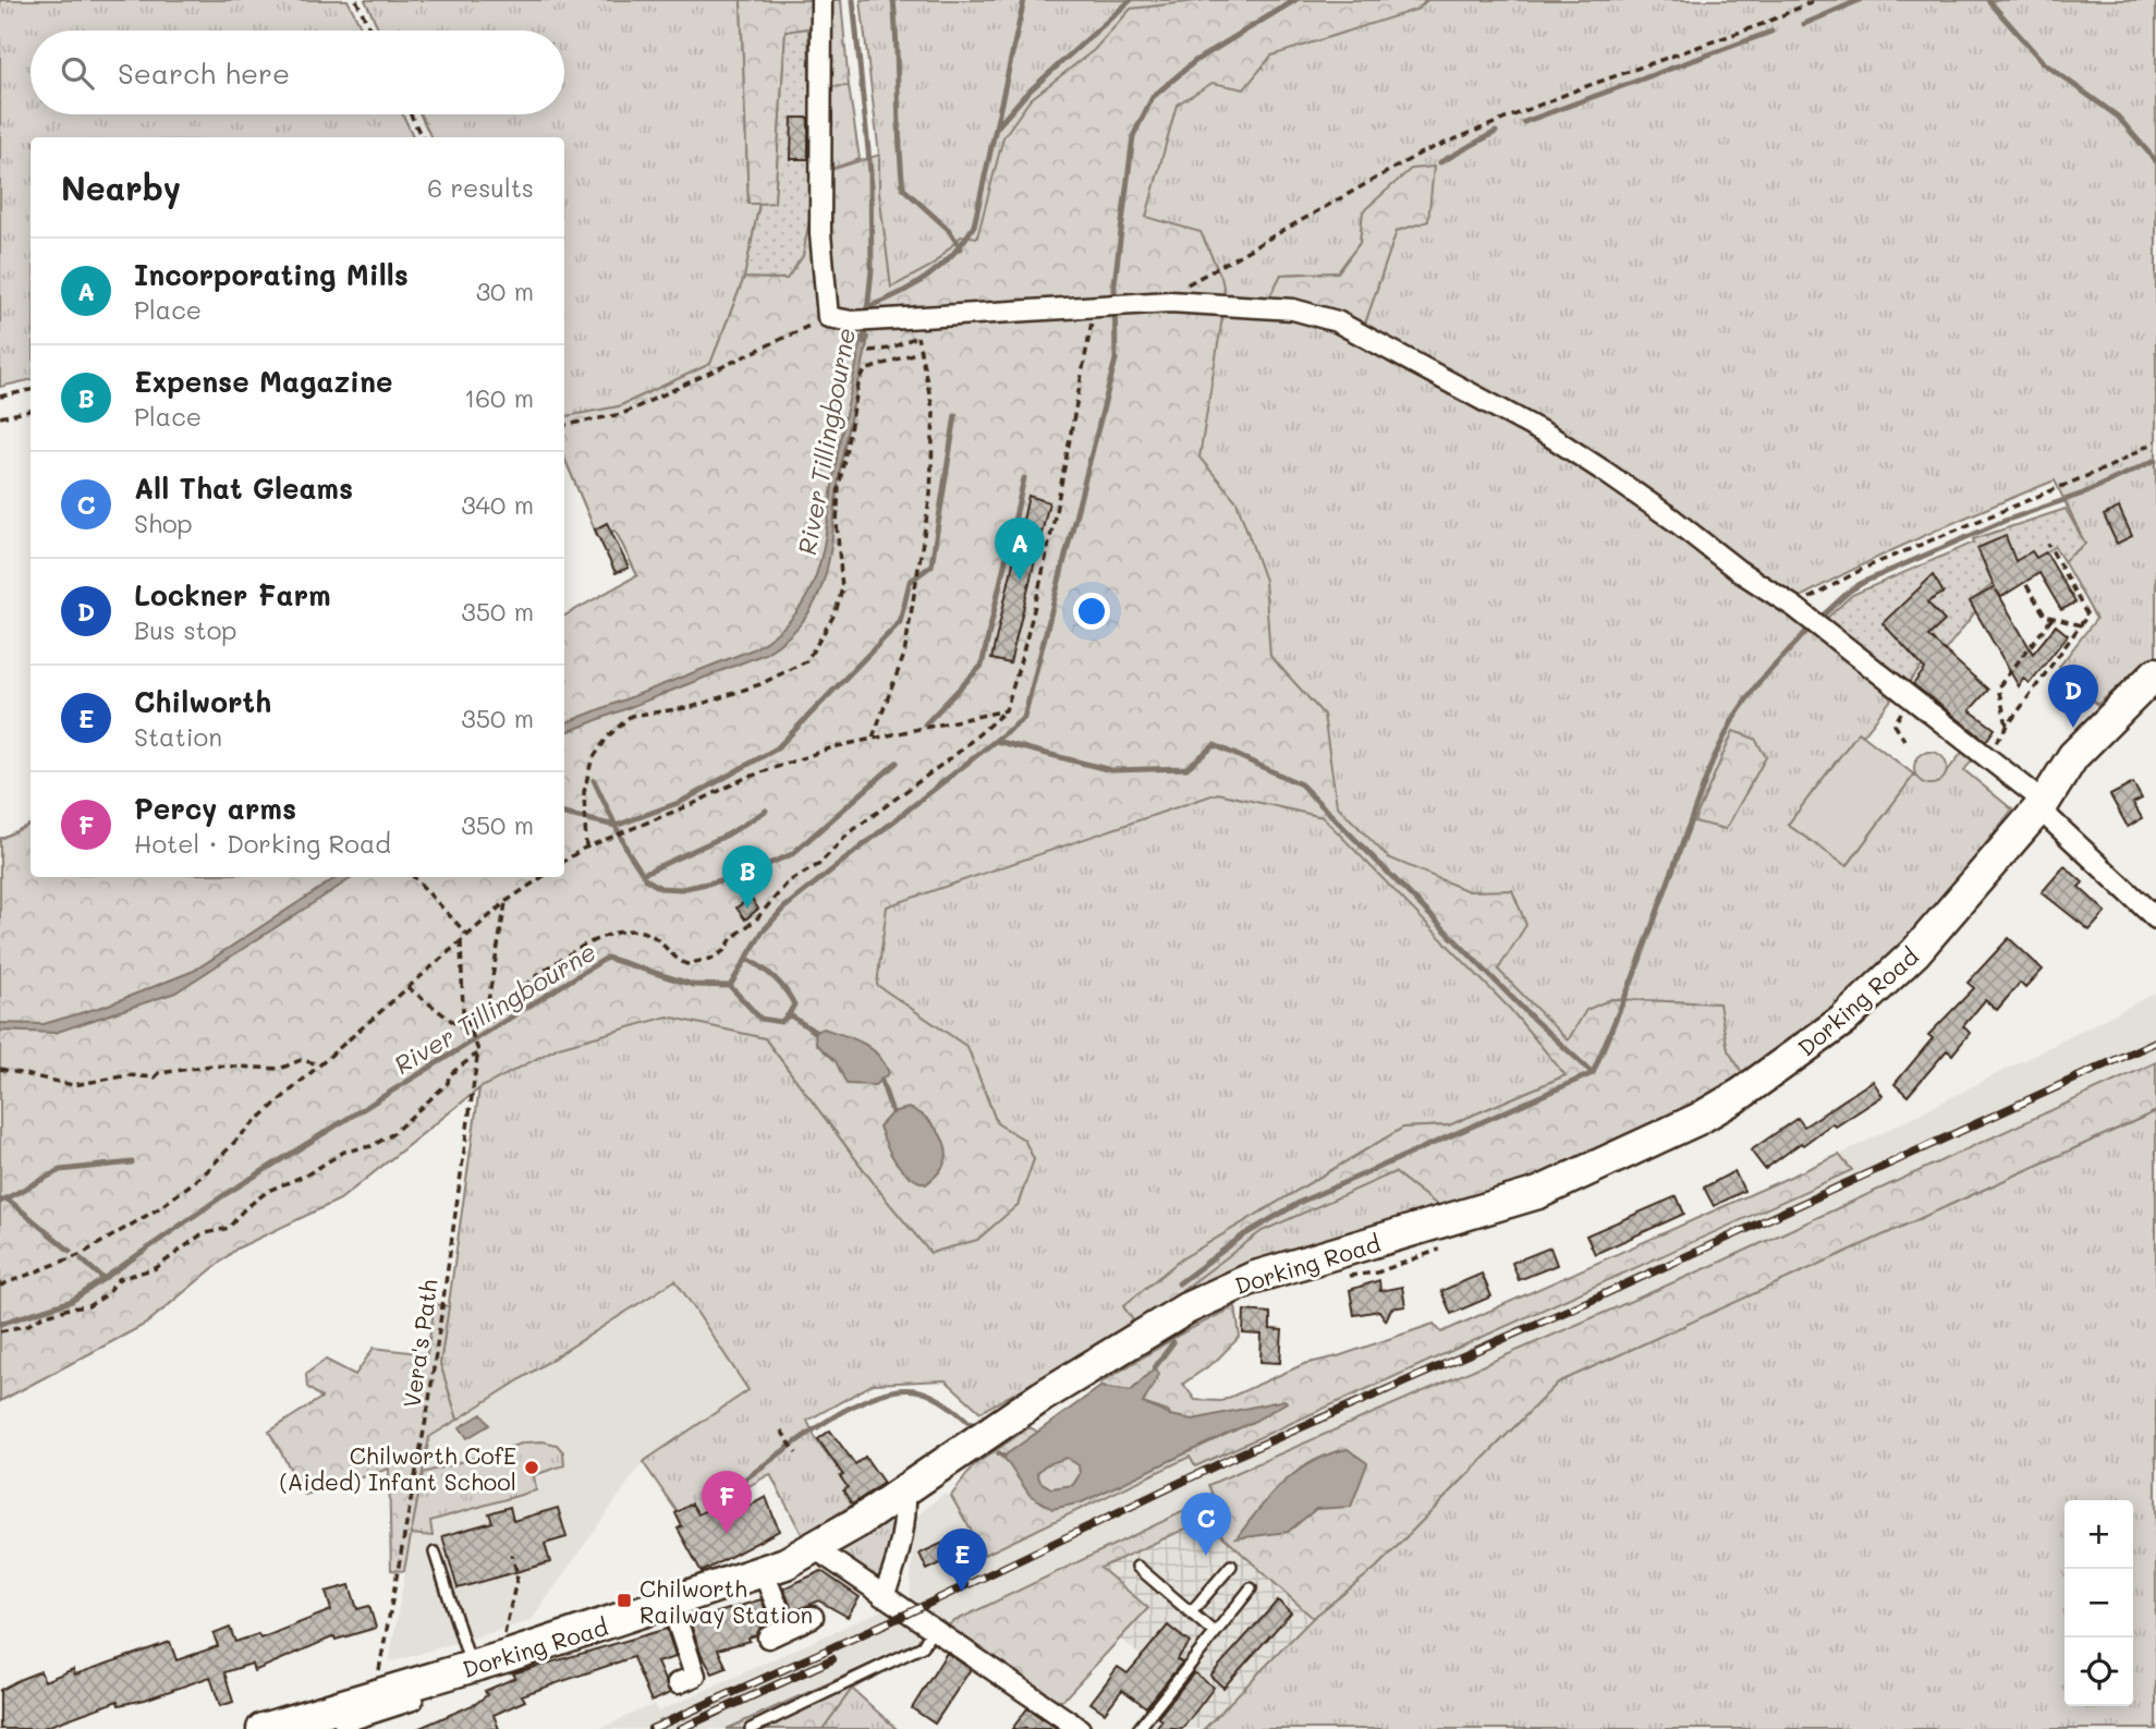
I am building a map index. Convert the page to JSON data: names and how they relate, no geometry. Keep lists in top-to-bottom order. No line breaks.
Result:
{"streets":{"main road":["Dorking Road"],"path":["Vera's Path"]},"water":["River Tillingbourne"],"places":{"other":["Chilworth CofE (Aided) Infant School"],"transit":["Chilworth Railway Station"]},"page":{"search":"Search here","heading":["Nearby","6 results"],"list":[{"mark":"A","name":"Incorporating Mills","note":"Place","value":"30 m"},{"mark":"B","name":"Expense Magazine","note":"Place","value":"160 m"},{"mark":"C","name":"All That Gleams","note":"Shop","value":"340 m"},{"mark":"D","name":"Lockner Farm","note":"Bus stop","value":"350 m"},{"mark":"E","name":"Chilworth","note":"Station","value":"350 m"},{"mark":"F","name":"Percy arms","note":"Hotel · Dorking Road","value":"350 m"}],"pins":["A","D","B","F","C","E"],"map_buttons":["+","−"]}}
